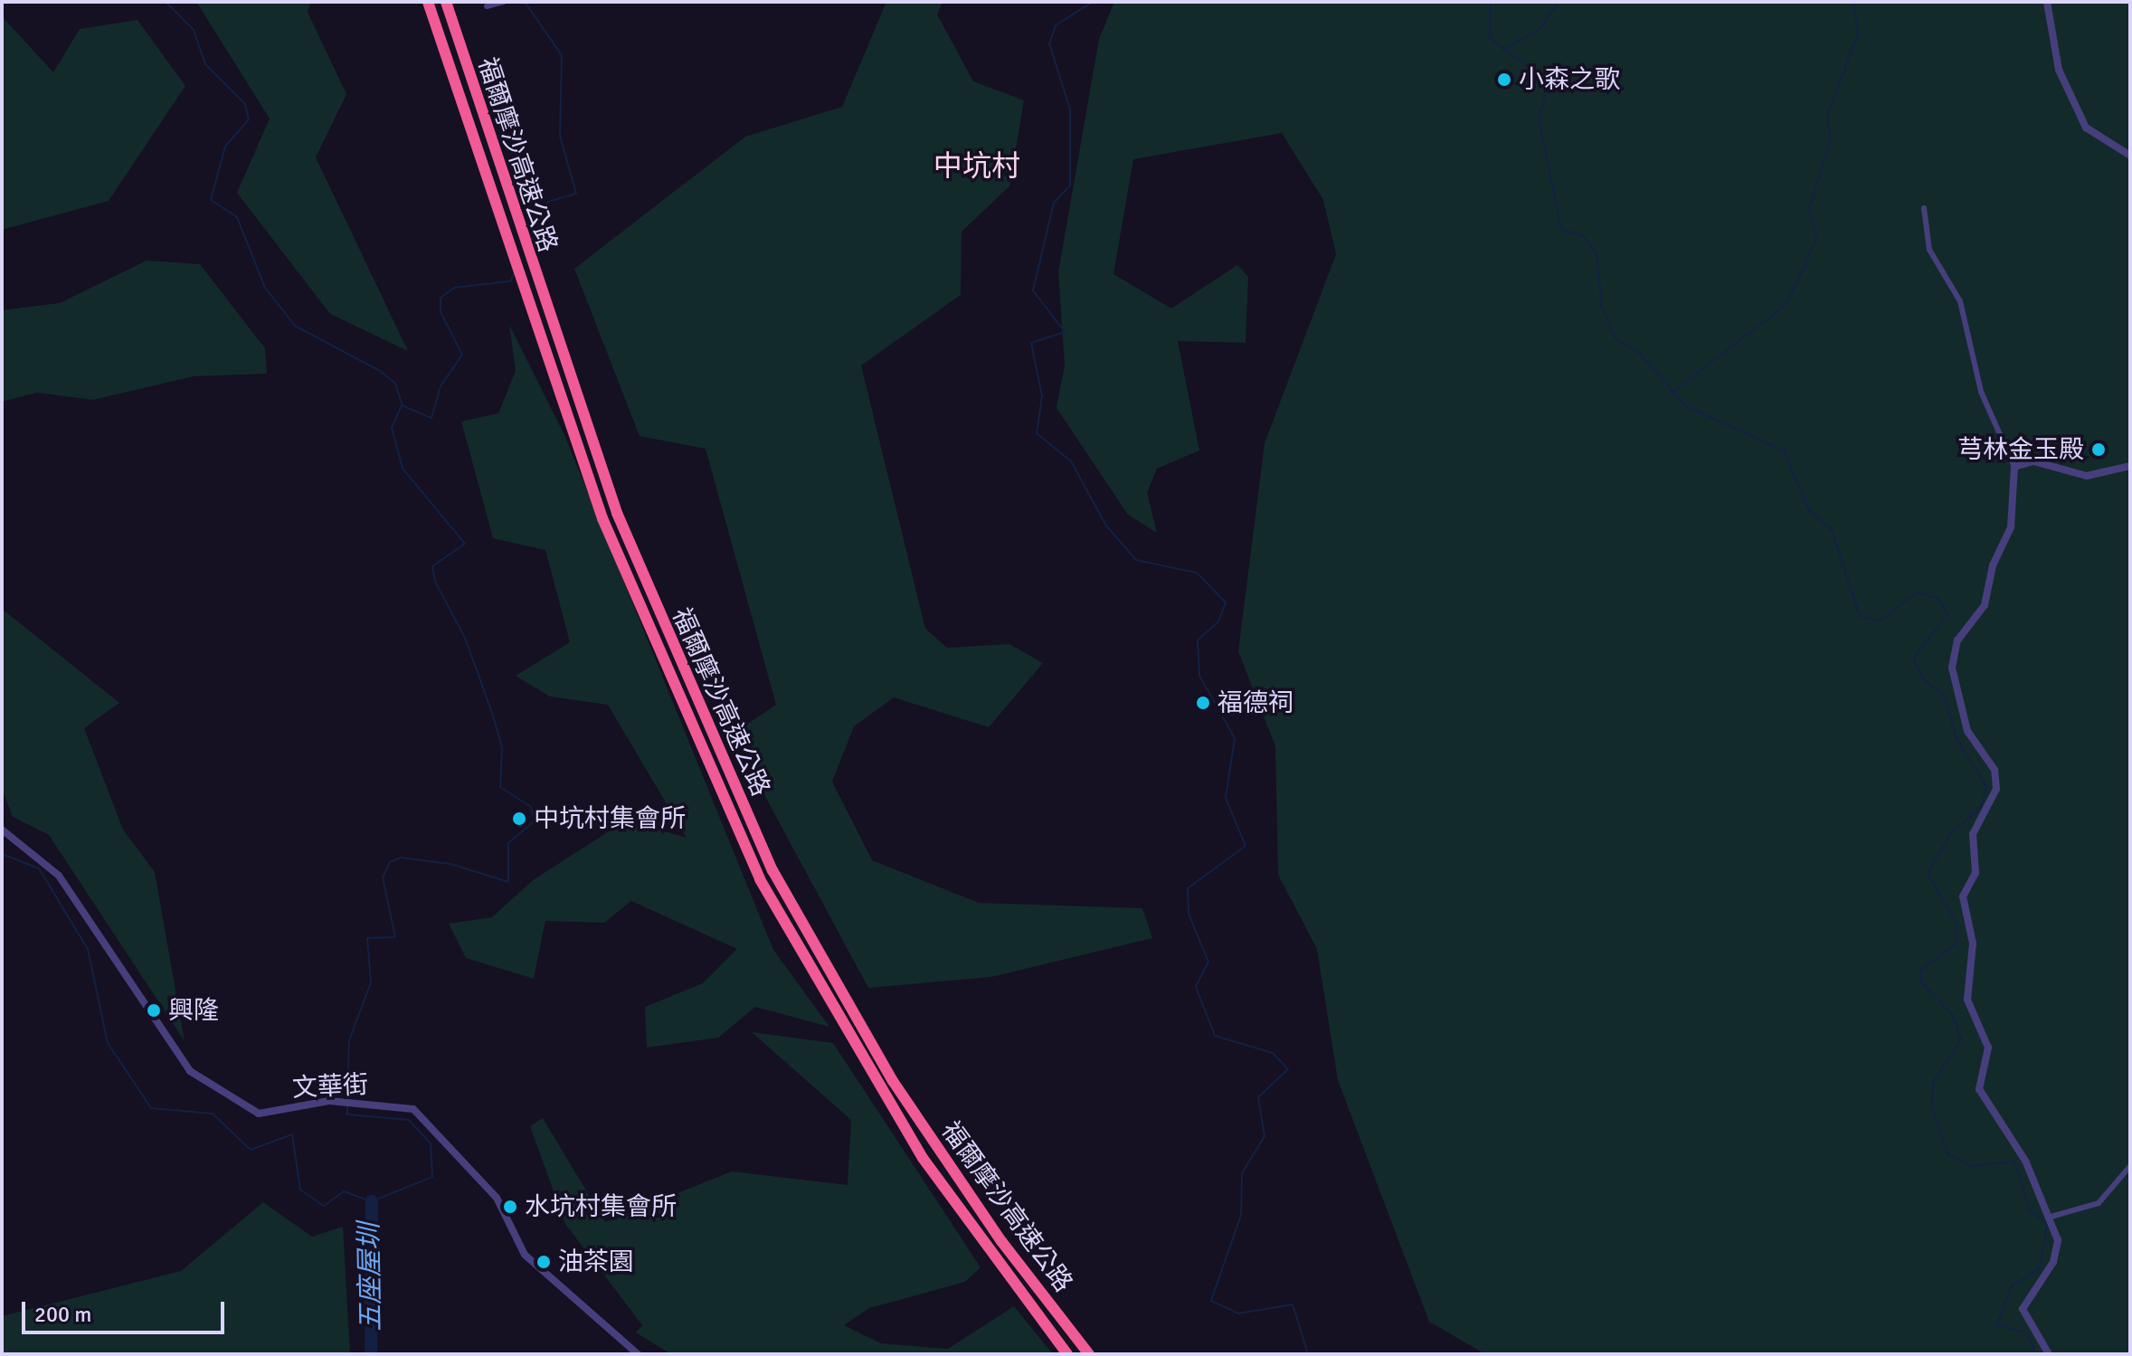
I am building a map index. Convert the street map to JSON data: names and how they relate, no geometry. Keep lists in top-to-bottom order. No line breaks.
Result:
{"streets":{"highway":["福爾摩沙高速公路"],"street":["文華街"]},"districts":["中坑村"],"water":["五座屋圳"],"places":["小森之歌","芎林金玉殿","福德祠","中坑村集會所","興隆","水坑村集會所","油茶園"],"scale_bar":"200 m"}
